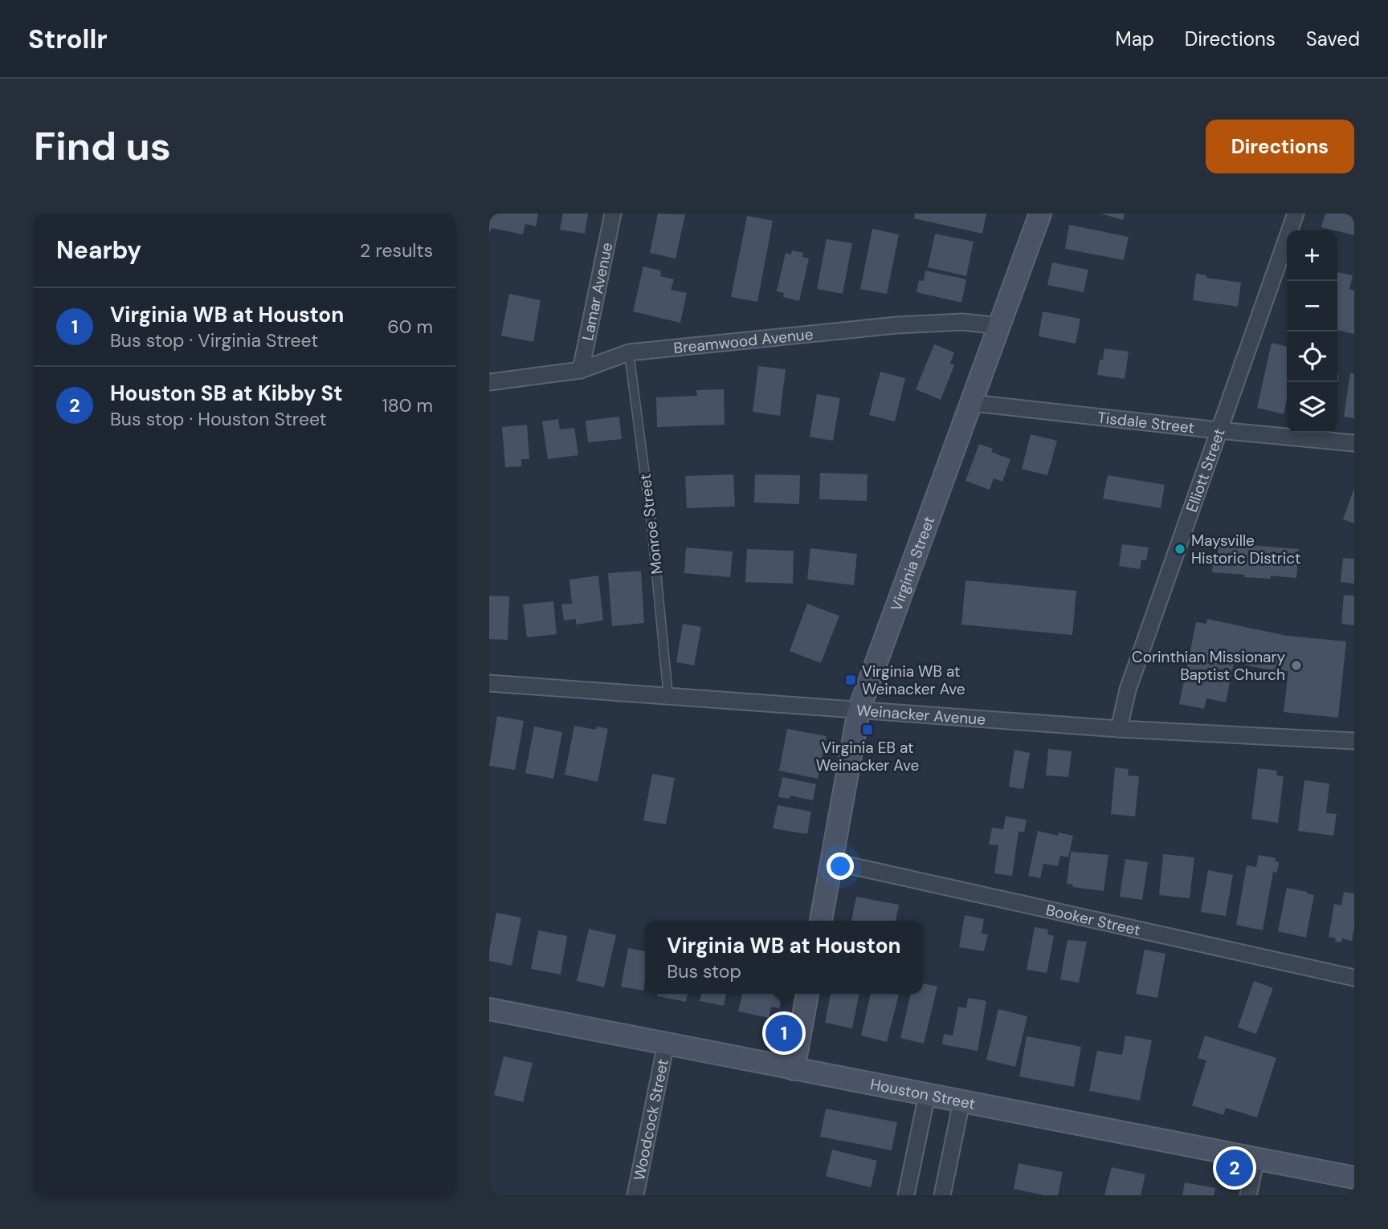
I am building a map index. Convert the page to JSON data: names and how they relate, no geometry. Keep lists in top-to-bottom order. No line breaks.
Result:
{"streets":{"street":["Lamar Avenue","Breamwood Avenue","Tisdale Street","Elliott Street","Virginia Street","Weinacker Avenue","Booker Street","Houston Street","Woodcock Street"],"lane":["Monroe Street"]},"crossings":[["Lamar Avenue","Breamwood Avenue"],["Breamwood Avenue","Monroe Street"],["Breamwood Avenue","Virginia Street"],["Tisdale Street","Elliott Street"],["Tisdale Street","Virginia Street"],["Elliott Street","Weinacker Avenue"],["Monroe Street","Weinacker Avenue"],["Virginia Street","Weinacker Avenue"],["Virginia Street","Booker Street"],["Houston Street","Woodcock Street"]],"places":{"other":["Maysville Historic District","Corinthian Missionary Baptist Church"],"transit":["Virginia WB at Weinacker Ave","Virginia EB at Weinacker Ave"]},"page":{"header":"Strollr","nav":["Map","Directions","Saved"],"buttons":"Directions","title":"Find us","heading":["Nearby","2 results"],"map_buttons":["+","−"],"list":[{"mark":"1","name":"Virginia WB at Houston","note":"Bus stop · Virginia Street","value":"60 m"},{"mark":"2","name":"Houston SB at Kibby St","note":"Bus stop · Houston Street","value":"180 m"}],"popup":["Virginia WB at Houston","Bus stop"],"pins":["1","2"]}}
